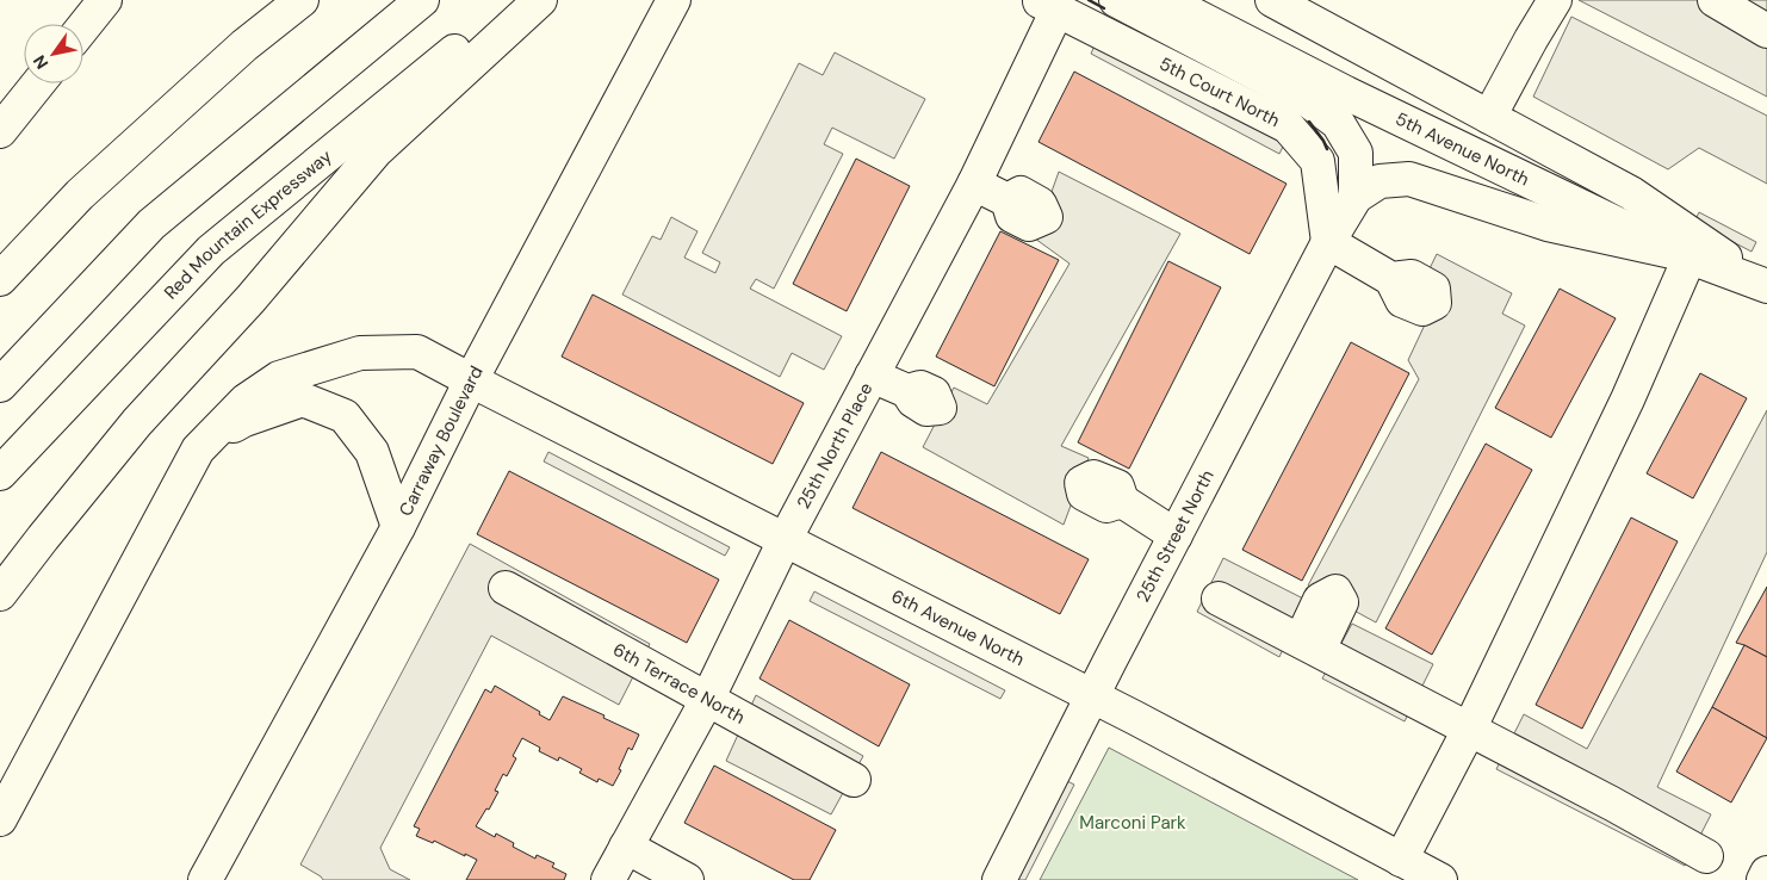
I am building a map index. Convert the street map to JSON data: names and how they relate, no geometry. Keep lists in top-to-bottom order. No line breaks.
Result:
{"streets":{"main road":["5th Court North","5th Avenue North","Red Mountain Expressway","Carraway Boulevard","25th North Place","25th Street North","6th Avenue North","6th Terrace North"]},"crossings":[["5th Court North","25th North Place"],["5th Court North","25th Street North"],["Carraway Boulevard","6th Avenue North"],["25th North Place","6th Avenue North"],["25th North Place","6th Terrace North"],["25th Street North","6th Avenue North"]],"parks":["Marconi Park"],"north":"bottom left"}
